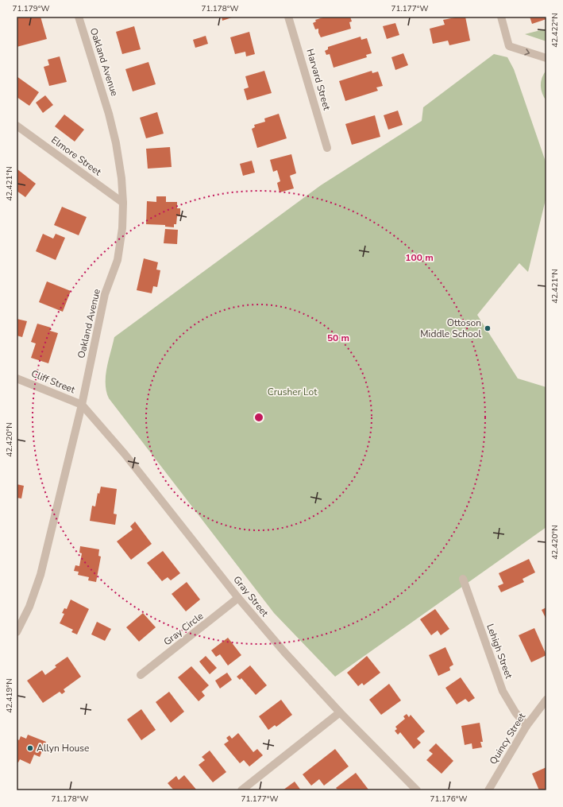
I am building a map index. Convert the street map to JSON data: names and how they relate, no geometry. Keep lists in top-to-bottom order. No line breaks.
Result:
{"streets":{"street":["Oakland Avenue","Harvard Street","Elmore Street","Cliff Street","Gray Street","Gray Circle","Lehigh Street","Quincy Street"]},"crossings":[["Oakland Avenue","Elmore Street"],["Oakland Avenue","Cliff Street"],["Oakland Avenue","Gray Street"],["Cliff Street","Gray Street"],["Gray Street","Gray Circle"],["Lehigh Street","Quincy Street"]],"parks":["Crusher Lot"],"places":["Ottoson Middle School","Allyn House"],"coordinates":["71.179°W","71.178°W","71.177°W","42.422°N","42.421°N","42.420°N","42.419°N","71.176°W"],"rings":["100 m","50 m"]}
